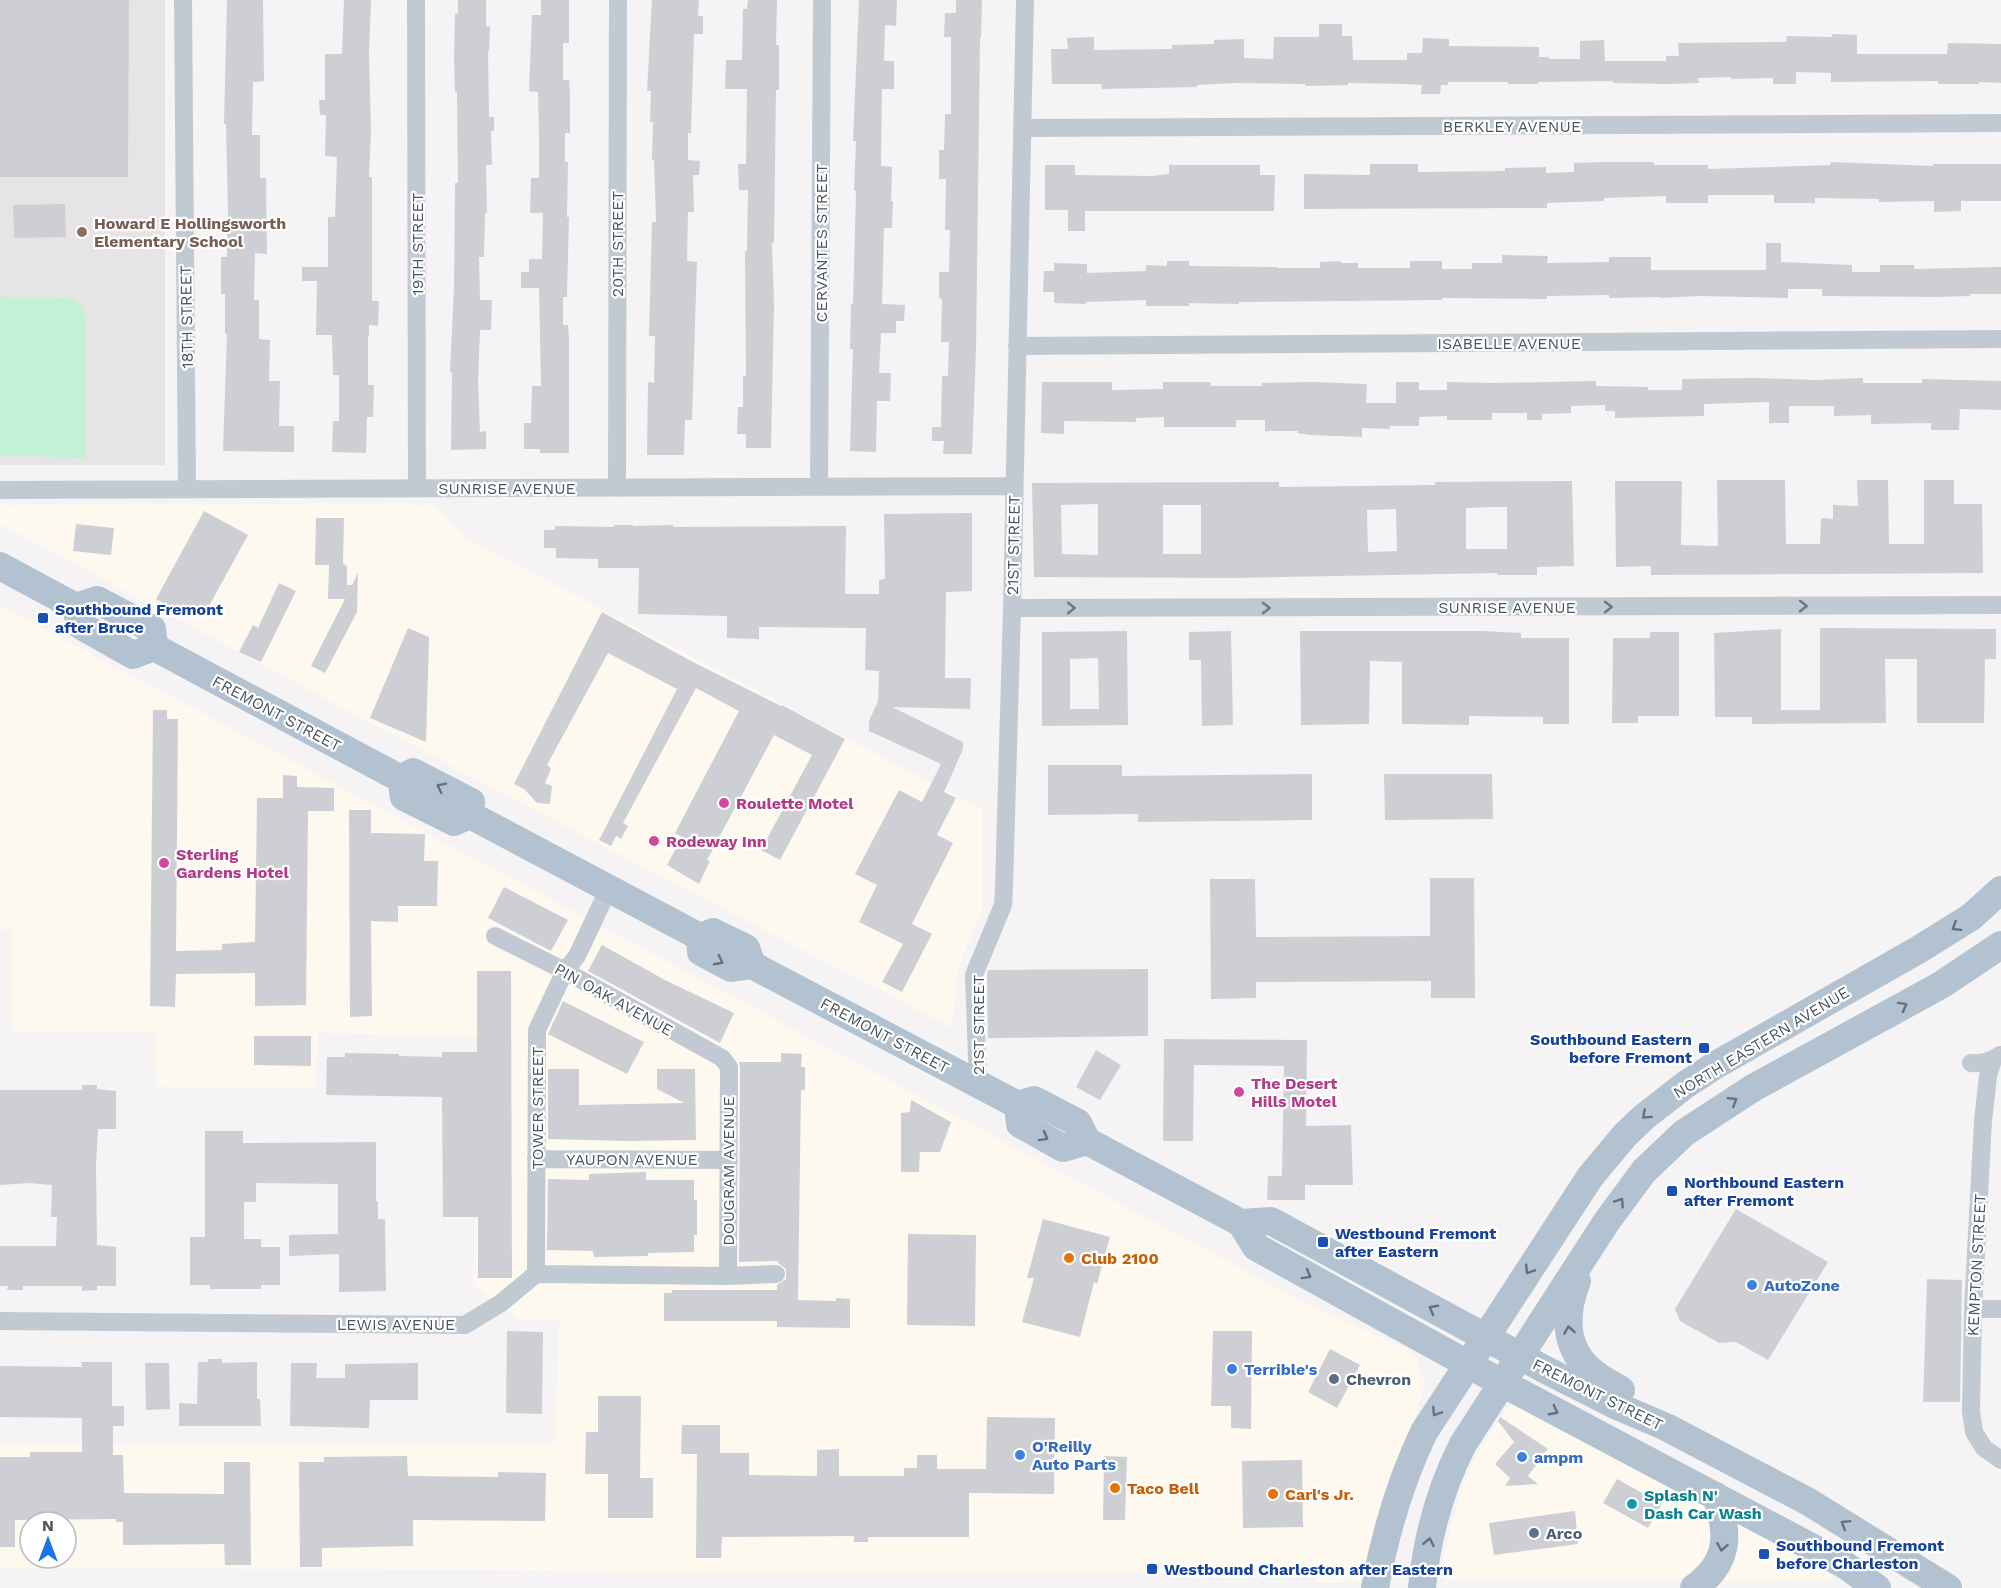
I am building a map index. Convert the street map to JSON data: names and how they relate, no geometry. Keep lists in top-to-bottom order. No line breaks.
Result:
{"streets":{"main road":["FREMONT STREET","NORTH EASTERN AVENUE"],"street":["BERKLEY AVENUE","CERVANTES STREET","19TH STREET","20TH STREET","18TH STREET","ISABELLE AVENUE","SUNRISE AVENUE","21ST STREET","PIN OAK AVENUE","TOWER STREET","YAUPON AVENUE","DOUGRAM AVENUE","KEMPTON STREET","LEWIS AVENUE"]},"crossings":[["BERKLEY AVENUE","21ST STREET"],["CERVANTES STREET","SUNRISE AVENUE"],["19TH STREET","SUNRISE AVENUE"],["20TH STREET","SUNRISE AVENUE"],["18TH STREET","SUNRISE AVENUE"],["ISABELLE AVENUE","21ST STREET"],["SUNRISE AVENUE","21ST STREET"],["21ST STREET","FREMONT STREET"],["FREMONT STREET","NORTH EASTERN AVENUE"],["FREMONT STREET","TOWER STREET"],["PIN OAK AVENUE","TOWER STREET"],["PIN OAK AVENUE","DOUGRAM AVENUE"],["TOWER STREET","YAUPON AVENUE"],["TOWER STREET","LEWIS AVENUE"],["YAUPON AVENUE","DOUGRAM AVENUE"]],"one_way":["SUNRISE AVENUE"],"places":{"other":["Howard E Hollingsworth Elementary School","Roulette Motel","Rodeway Inn","Sterling Gardens Hotel","The Desert Hills Motel","Club 2100","AutoZone","Terrible's","Chevron","O'Reilly Auto Parts","ampm","Taco Bell","Carl's Jr.","Splash N' Dash Car Wash","Arco"],"transit":["Southbound Fremont after Bruce","Southbound Eastern before Fremont","Northbound Eastern after Fremont","Westbound Fremont after Eastern","Southbound Fremont before Charleston","Westbound Charleston after Eastern"]},"north":"top"}
